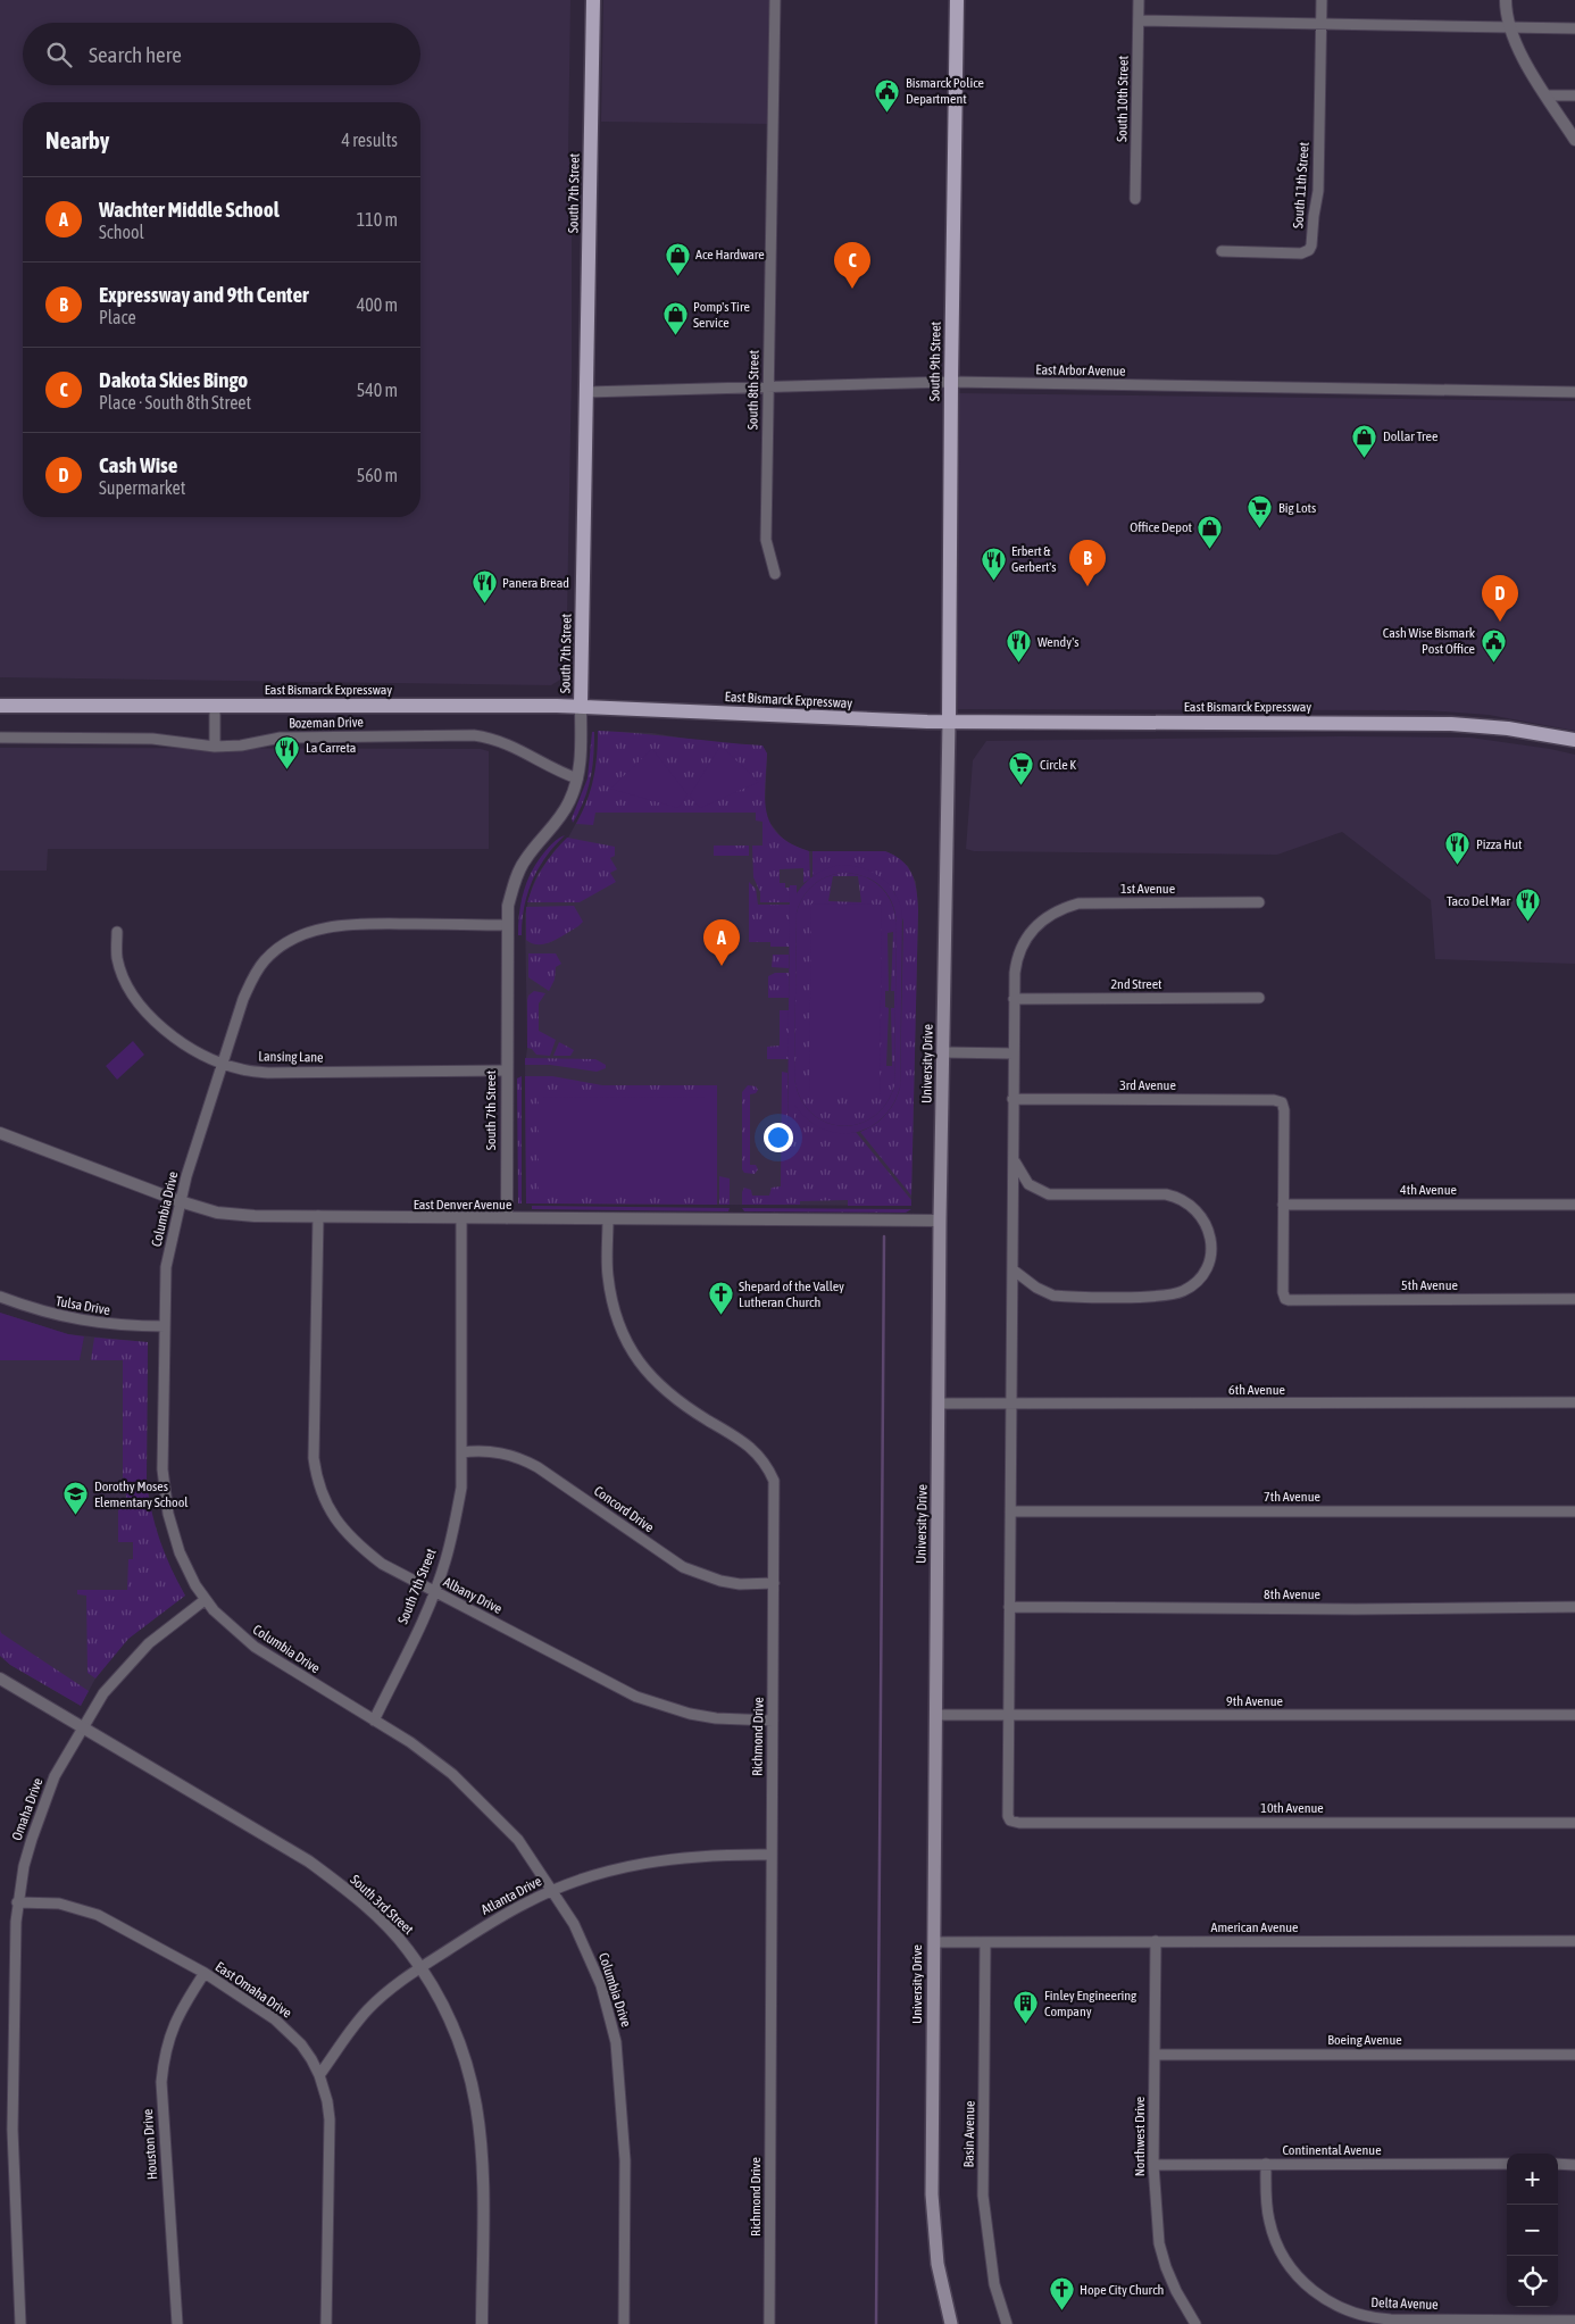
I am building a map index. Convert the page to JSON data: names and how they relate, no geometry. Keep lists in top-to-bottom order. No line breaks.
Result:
{"streets":{"main road":["South 7th Street","South 9th Street","East Bismarck Expressway","University Drive"],"street":["South 10th Street","South 11th Street","East Arbor Avenue","South 8th Street","Bozeman Drive","1st Avenue","2nd Street","Lansing Lane","3rd Avenue","4th Avenue","East Denver Avenue","Columbia Drive","5th Avenue","Tulsa Drive","6th Avenue","7th Avenue","Concord Drive","8th Avenue","Albany Drive","9th Avenue","Richmond Drive","10th Avenue","Omaha Drive","Atlanta Drive","South 3rd Street","American Avenue","East Omaha Drive","Boeing Avenue","Basin Avenue","Northwest Drive","Houston Drive","Continental Avenue","Delta Avenue"]},"crossings":[["South 7th Street","East Arbor Avenue"],["South 7th Street","East Bismarck Expressway"],["South 7th Street","Bozeman Drive"],["South 7th Street","Lansing Lane"],["South 7th Street","East Denver Avenue"],["South 7th Street","Columbia Drive"],["South 7th Street","Concord Drive"],["South 7th Street","Albany Drive"],["South 9th Street","East Arbor Avenue"],["South 9th Street","East Bismarck Expressway"],["South 9th Street","University Drive"],["East Arbor Avenue","South 8th Street"],["East Bismarck Expressway","University Drive"],["1st Avenue","2nd Street"],["Lansing Lane","Columbia Drive"],["University Drive","East Denver Avenue"],["University Drive","6th Avenue"],["University Drive","9th Avenue"],["University Drive","American Avenue"],["3rd Avenue","4th Avenue"],["3rd Avenue","5th Avenue"],["4th Avenue","5th Avenue"],["East Denver Avenue","Columbia Drive"],["East Denver Avenue","Albany Drive"],["East Denver Avenue","Richmond Drive"],["Columbia Drive","Tulsa Drive"],["Columbia Drive","Omaha Drive"],["Columbia Drive","Atlanta Drive"],["Concord Drive","Richmond Drive"],["Albany Drive","Richmond Drive"],["9th Avenue","10th Avenue"],["Richmond Drive","Atlanta Drive"],["Omaha Drive","South 3rd Street"],["Omaha Drive","East Omaha Drive"],["Atlanta Drive","South 3rd Street"],["Atlanta Drive","East Omaha Drive"],["American Avenue","Basin Avenue"],["American Avenue","Northwest Drive"],["East Omaha Drive","Houston Drive"],["Boeing Avenue","Northwest Drive"],["Northwest Drive","Continental Avenue"],["Continental Avenue","Delta Avenue"]],"places":{"public building":["Bismarck Police Department","Cash Wise Bismark Post Office"],"shop":["Ace Hardware","Pomp's Tire Service","Dollar Tree","Office Depot"],"supermarket":["Big Lots","Circle K"],"restaurant":["Erbert & Gerbert's","Panera Bread","Wendy's","La Carreta","Pizza Hut","Taco Del Mar"],"church":["Shepard of the Valley Lutheran Church","Hope City Church"],"school or university":["Dorothy Moses Elementary School"],"building":["Finley Engineering Company"]},"page":{"search":"Search here","heading":["Nearby","4 results"],"list":[{"mark":"A","name":"Wachter Middle School","note":"School","value":"110 m"},{"mark":"B","name":"Expressway and 9th Center","note":"Place","value":"400 m"},{"mark":"C","name":"Dakota Skies Bingo","note":"Place · South 8th Street","value":"540 m"},{"mark":"D","name":"Cash Wise","note":"Supermarket","value":"560 m"}],"pins":["C","B","D","A"],"map_buttons":["+","−"]}}
